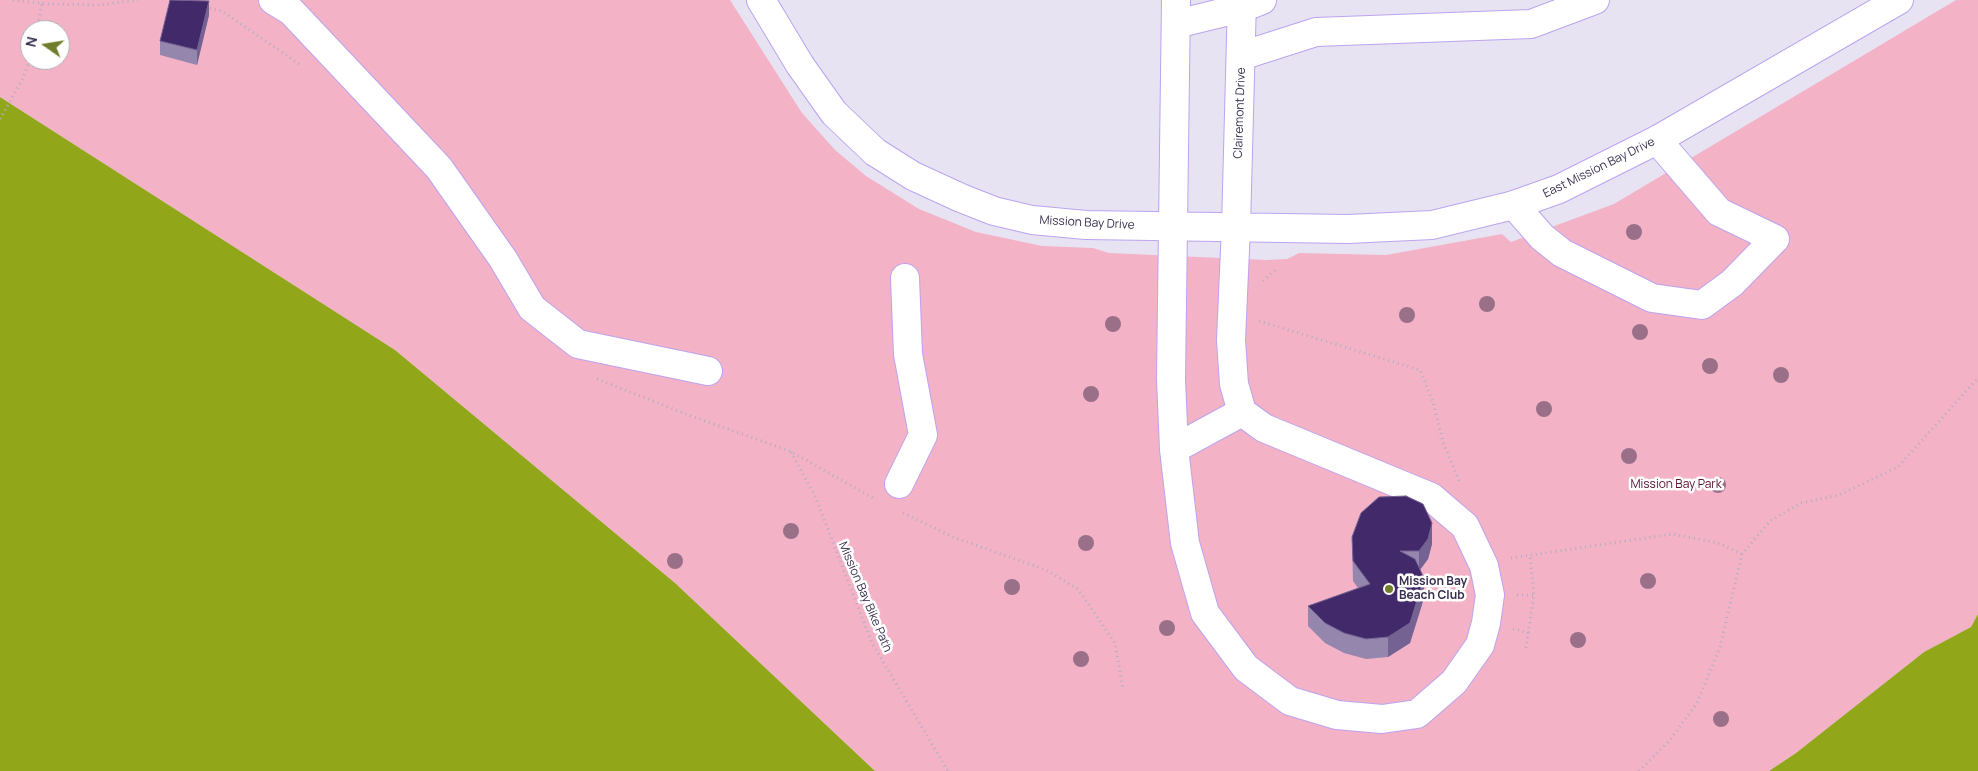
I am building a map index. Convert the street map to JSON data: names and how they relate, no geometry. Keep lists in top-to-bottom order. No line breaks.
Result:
{"streets":{"main road":["Clairemont Drive","East Mission Bay Drive","Mission Bay Drive"],"path":["Mission Bay Bike Path"]},"crossings":[["Clairemont Drive","East Mission Bay Drive"],["Clairemont Drive","Mission Bay Drive"],["East Mission Bay Drive","Mission Bay Drive"]],"parks":["Mission Bay Park"],"places":["Mission Bay Beach Club"],"north":"left"}
